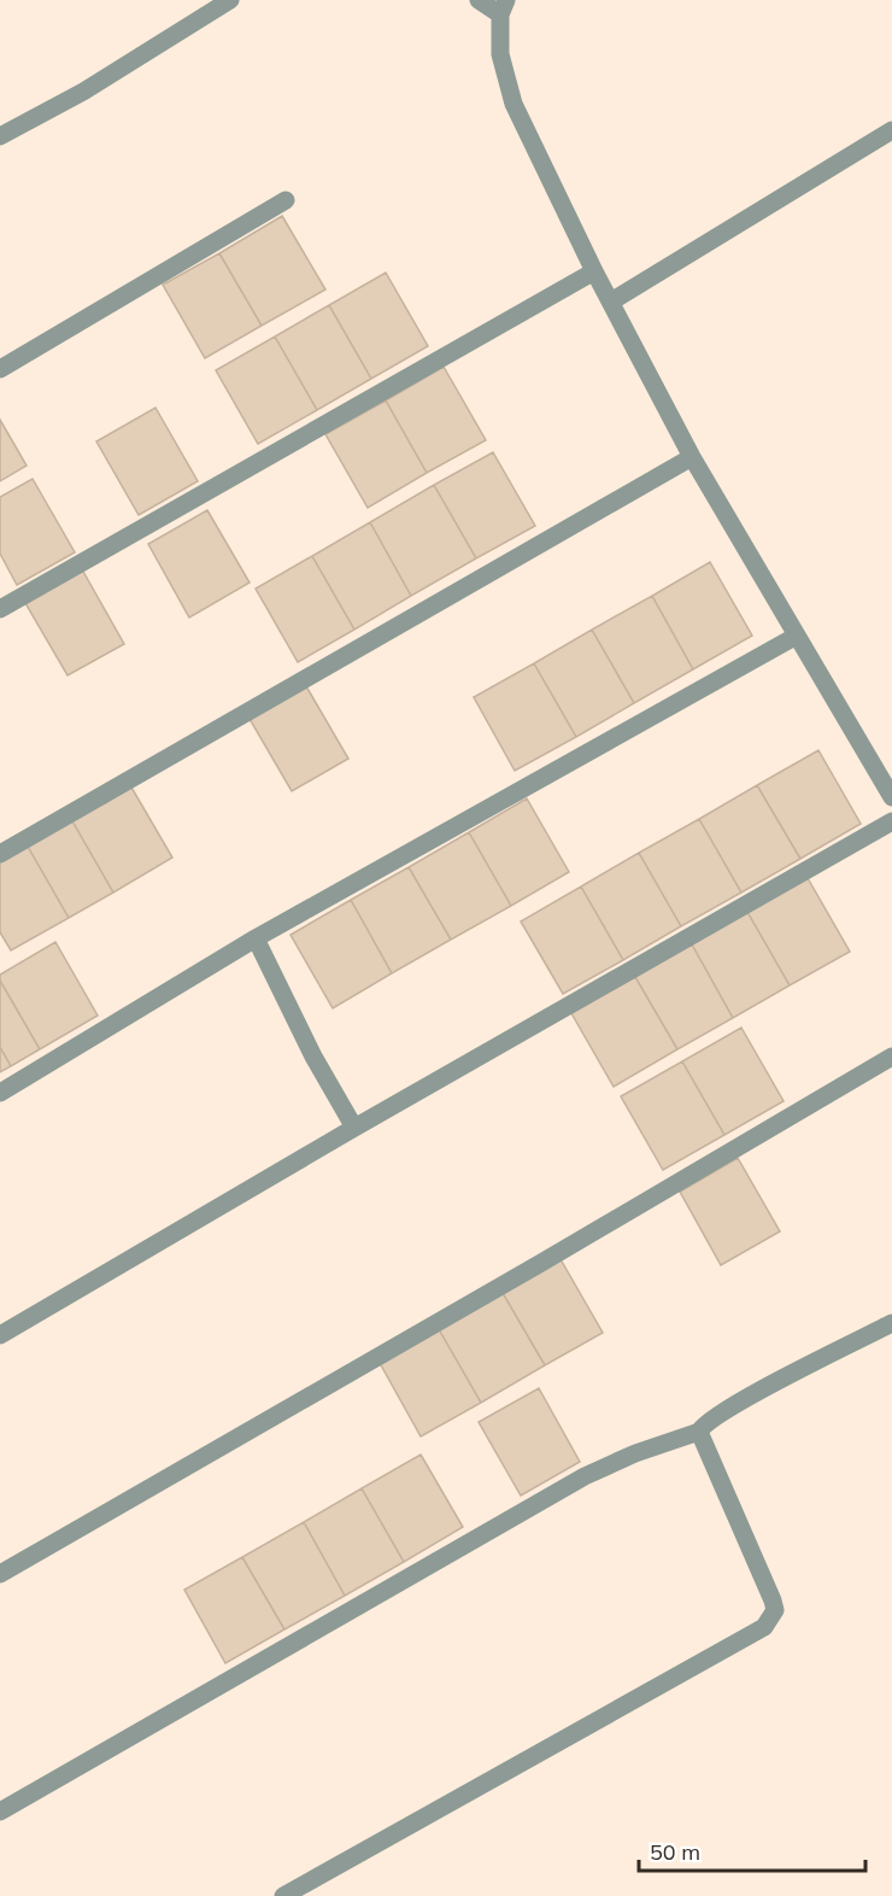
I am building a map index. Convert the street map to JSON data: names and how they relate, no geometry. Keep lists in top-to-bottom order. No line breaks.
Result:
{"scale_bar":"50 m"}
